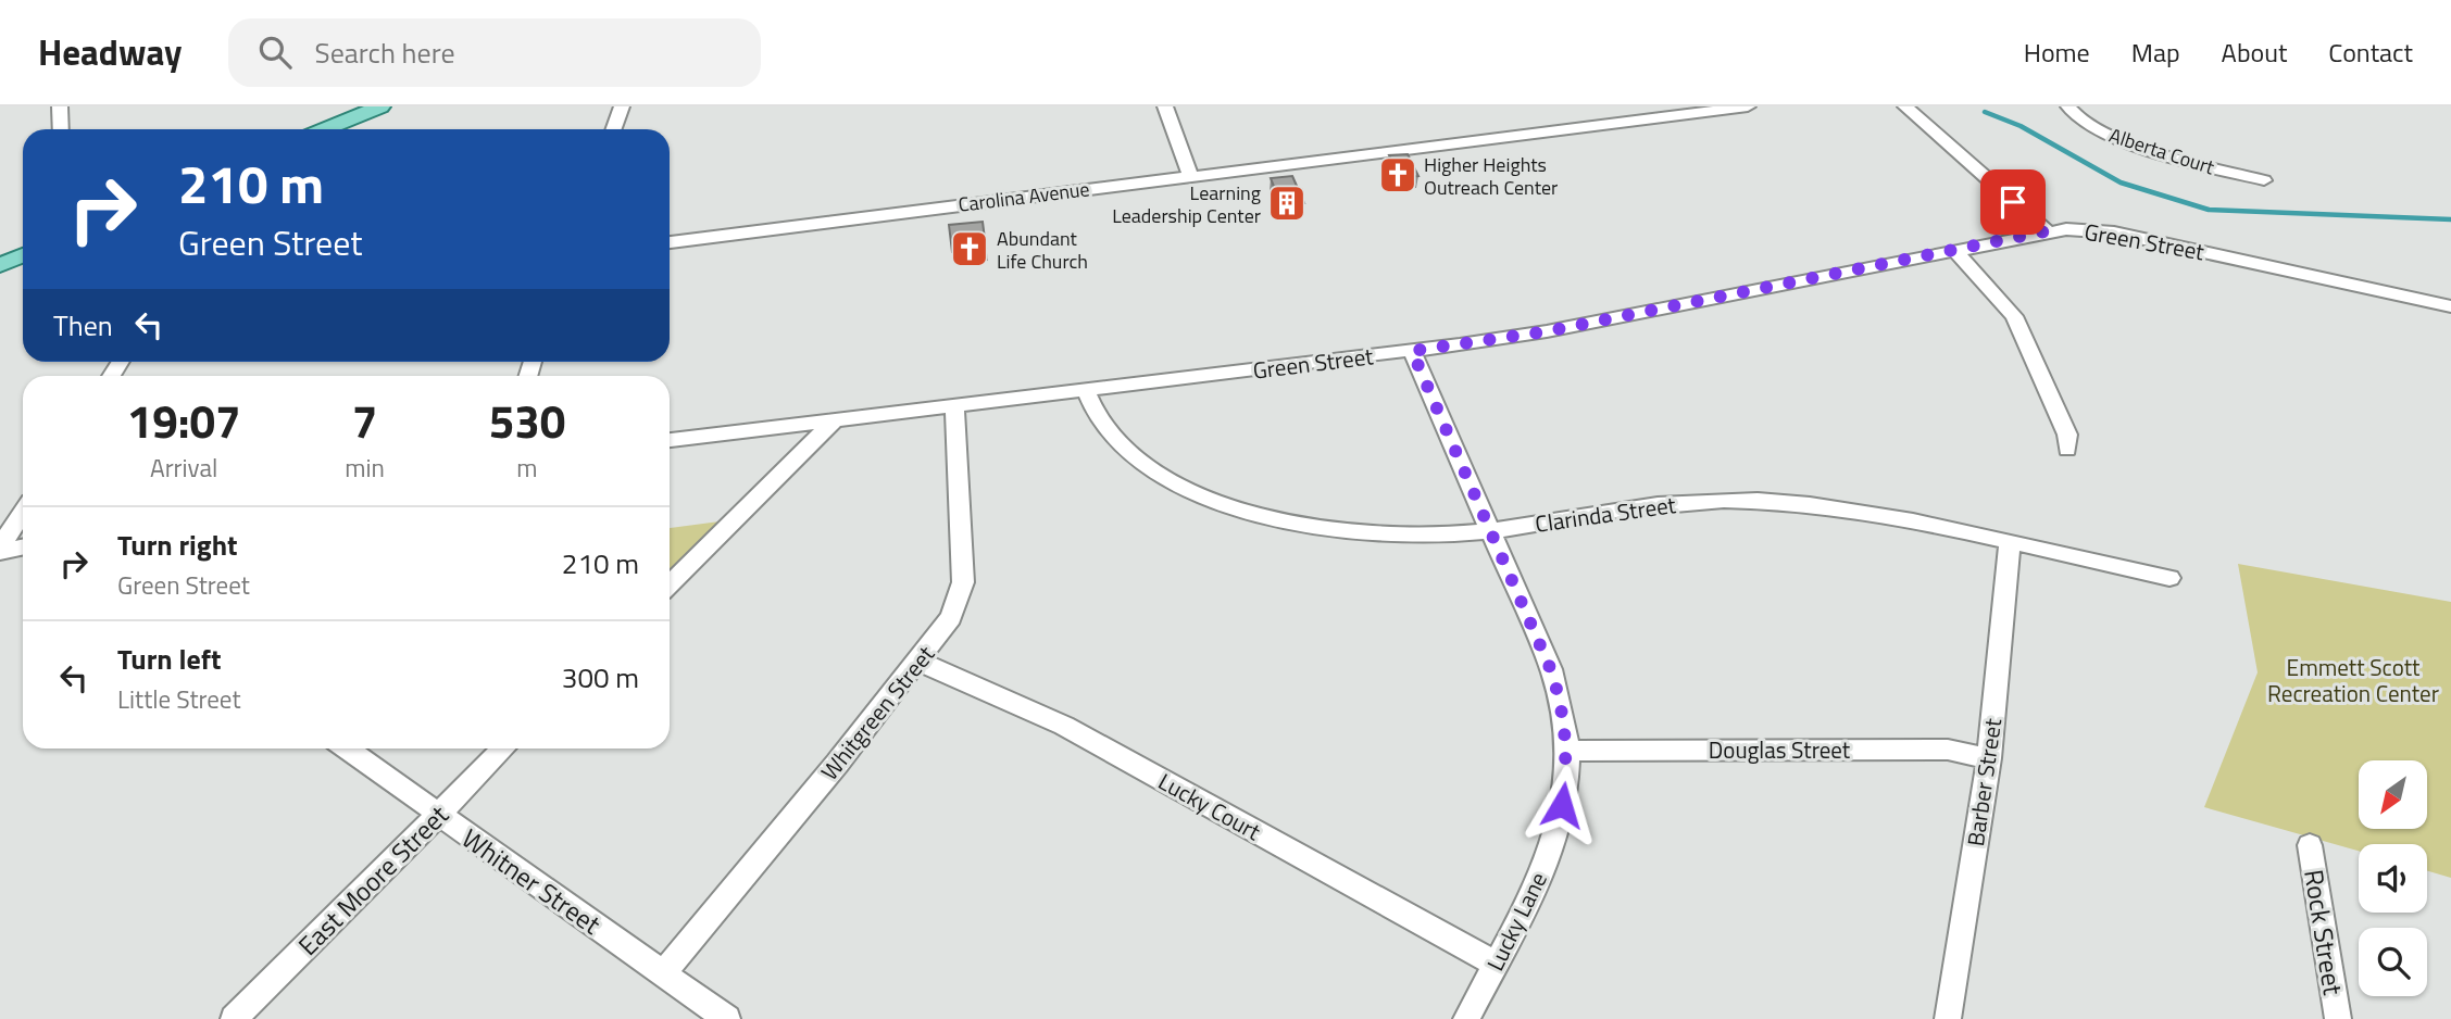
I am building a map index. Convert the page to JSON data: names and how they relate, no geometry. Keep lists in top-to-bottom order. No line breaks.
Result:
{"streets":{"street":["Alberta Court","Carolina Avenue","Green Street","Clarinda Street","Whitgreen Street","Douglas Street","Barber Street","Lucky Court","East Moore Street","Whitner Street","Lucky Lane","Rock Street"]},"crossings":[["Green Street","Clarinda Street"],["Green Street","Whitgreen Street"],["Green Street","Lucky Lane"],["Clarinda Street","Barber Street"],["Clarinda Street","Lucky Lane"],["Whitgreen Street","Lucky Court"],["Whitgreen Street","Whitner Street"],["Douglas Street","Barber Street"],["Douglas Street","Lucky Lane"],["Lucky Court","Lucky Lane"],["East Moore Street","Whitner Street"]],"parks":["Emmett Scott Recreation Center"],"places":{"church":["Higher Heights Outreach Center","Abundant Life Church"],"building":["Learning Leadership Center"]},"north":"bottom left","page":{"header":"Headway","search":"Search here","nav":["Home","Map","About","Contact"],"turn":["210 m","Green Street"],"then":"Then","eta":["19:07","Arrival","7","min","530","m"],"list":[{"name":"Turn right","note":"Green Street","value":"210 m"},{"name":"Turn left","note":"Little Street","value":"300 m"}]}}
